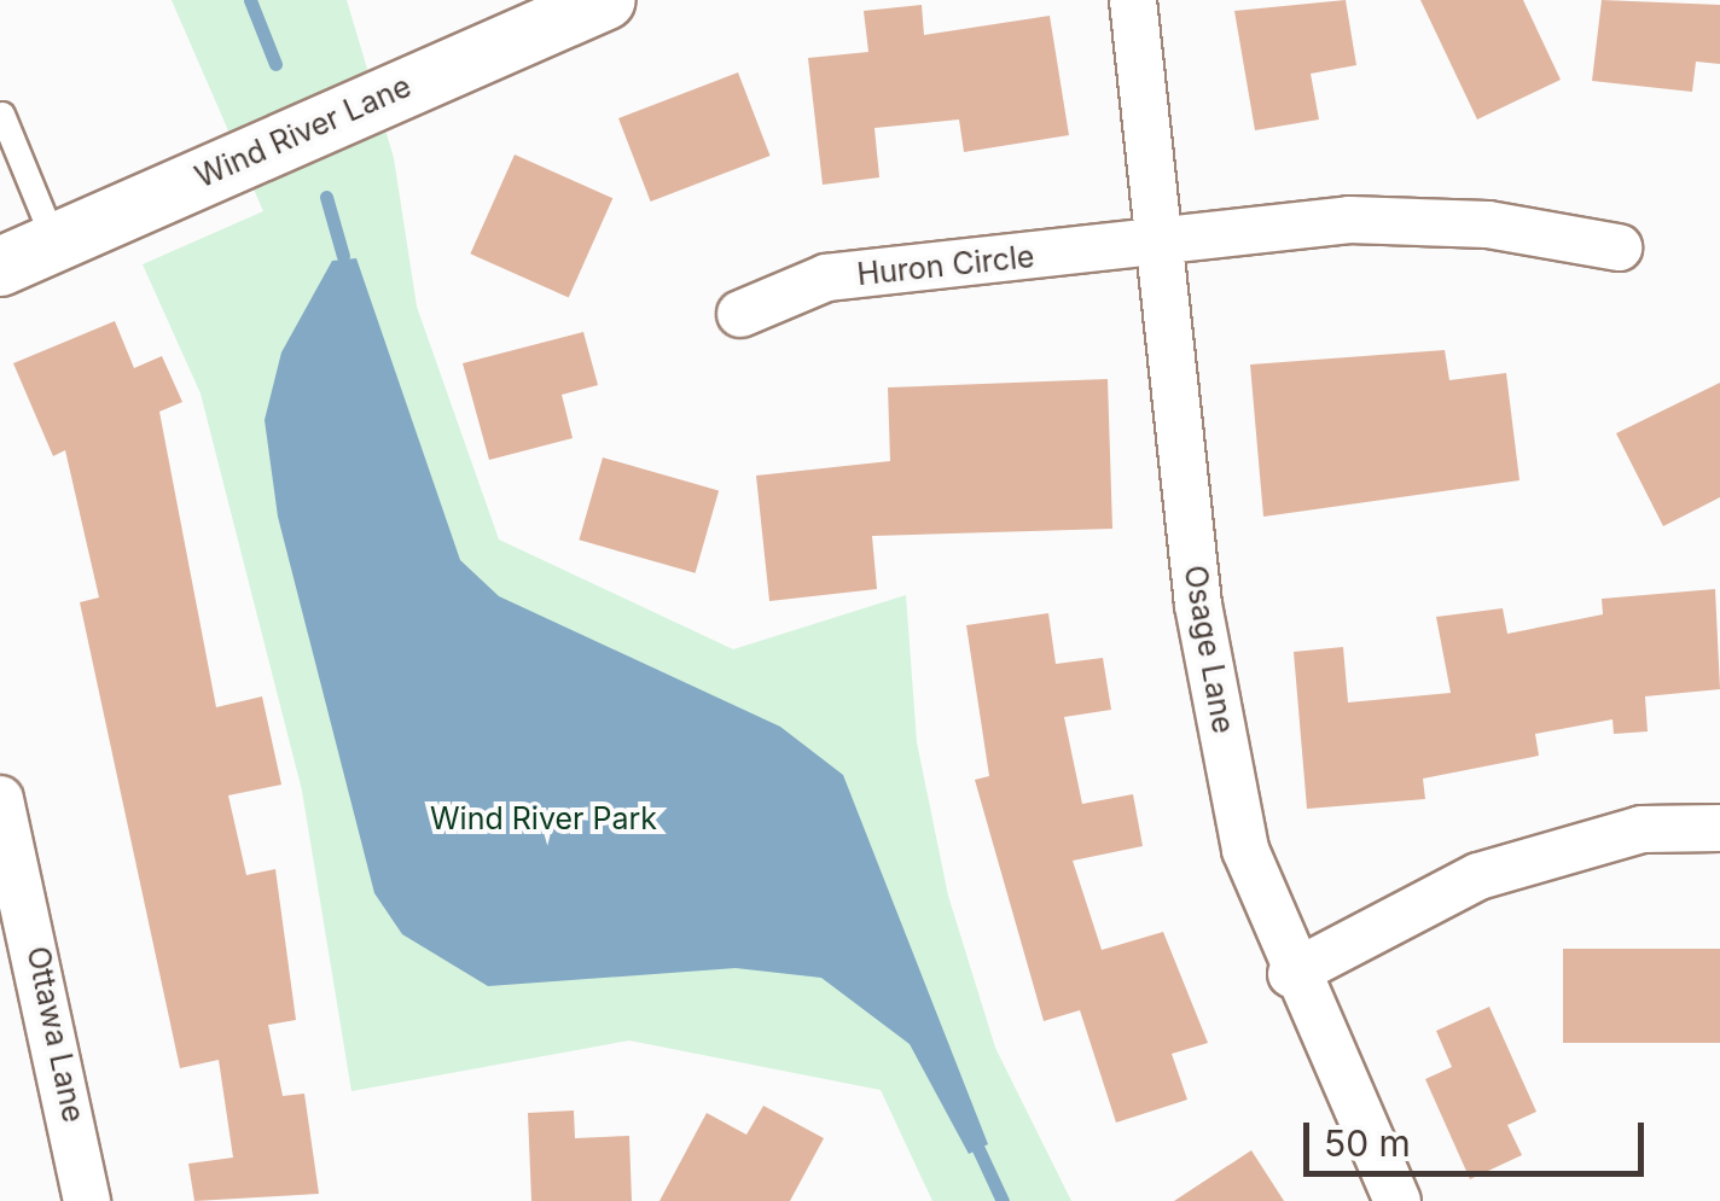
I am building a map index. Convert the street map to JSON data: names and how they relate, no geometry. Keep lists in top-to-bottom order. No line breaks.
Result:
{"streets":{"street":["Wind River Lane","Huron Circle","Osage Lane","Ottawa Lane"]},"crossings":[["Huron Circle","Osage Lane"]],"parks":["Wind River Park"],"scale_bar":"50 m"}
